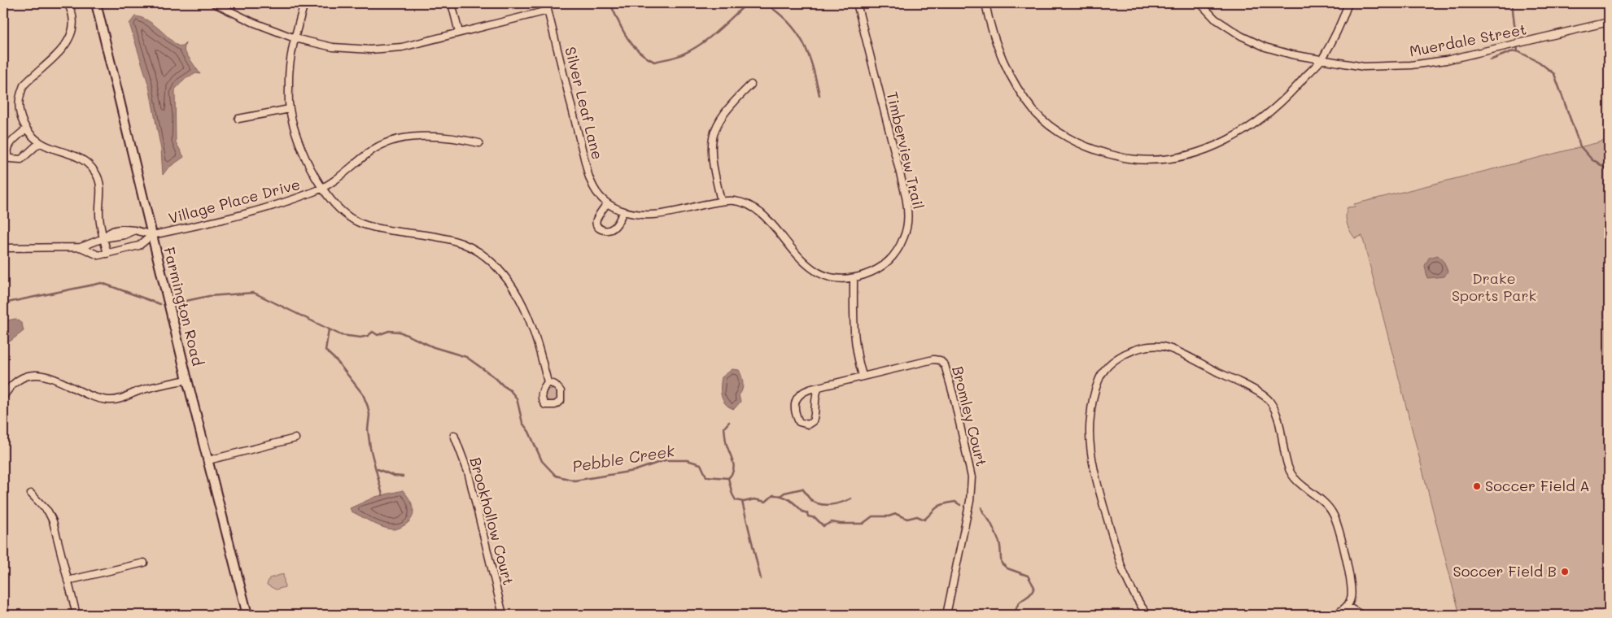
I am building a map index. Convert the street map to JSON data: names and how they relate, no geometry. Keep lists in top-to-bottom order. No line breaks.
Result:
{"streets":{"street":["Muerdale Street","Silver Leaf Lane","Timberview Trail","Village Place Drive","Farmington Road","Bromley Court","Brookhollow Court"]},"crossings":[["Silver Leaf Lane","Timberview Trail"],["Village Place Drive","Farmington Road"]],"water":["Pebble Creek"],"parks":["Drake Sports Park"],"places":["Soccer Field A","Soccer Field B"]}
